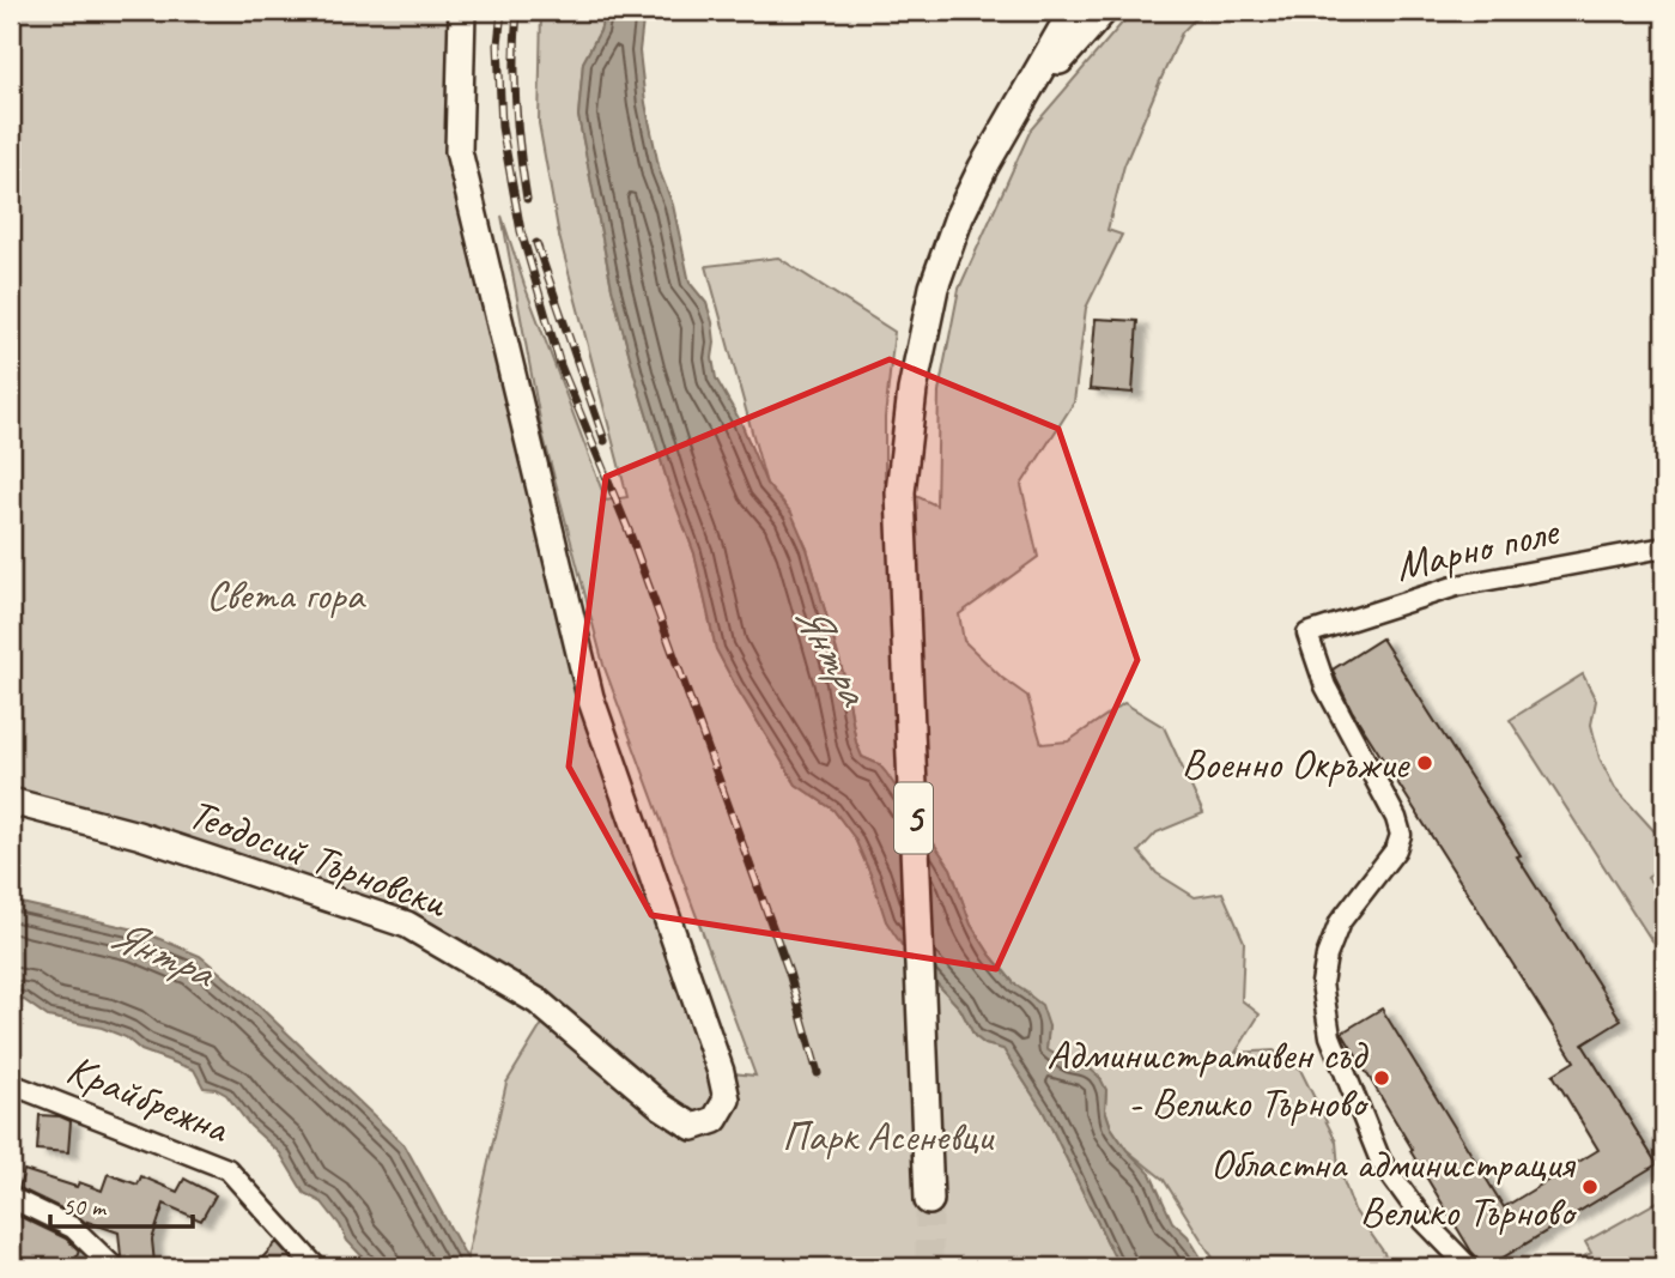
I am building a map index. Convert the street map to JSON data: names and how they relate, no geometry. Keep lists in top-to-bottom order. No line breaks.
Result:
{"streets":{"main road":["5"],"street":["Марно поле","Теодосий Търновски","Крайбрежна"]},"water":["Янтра"],"parks":["Света гора","Парк Асеневци"],"places":["Военно Окръжие","Административен съд - Велико Търново","Областна администрация Велико Търново"],"scale_bar":"50 m"}
